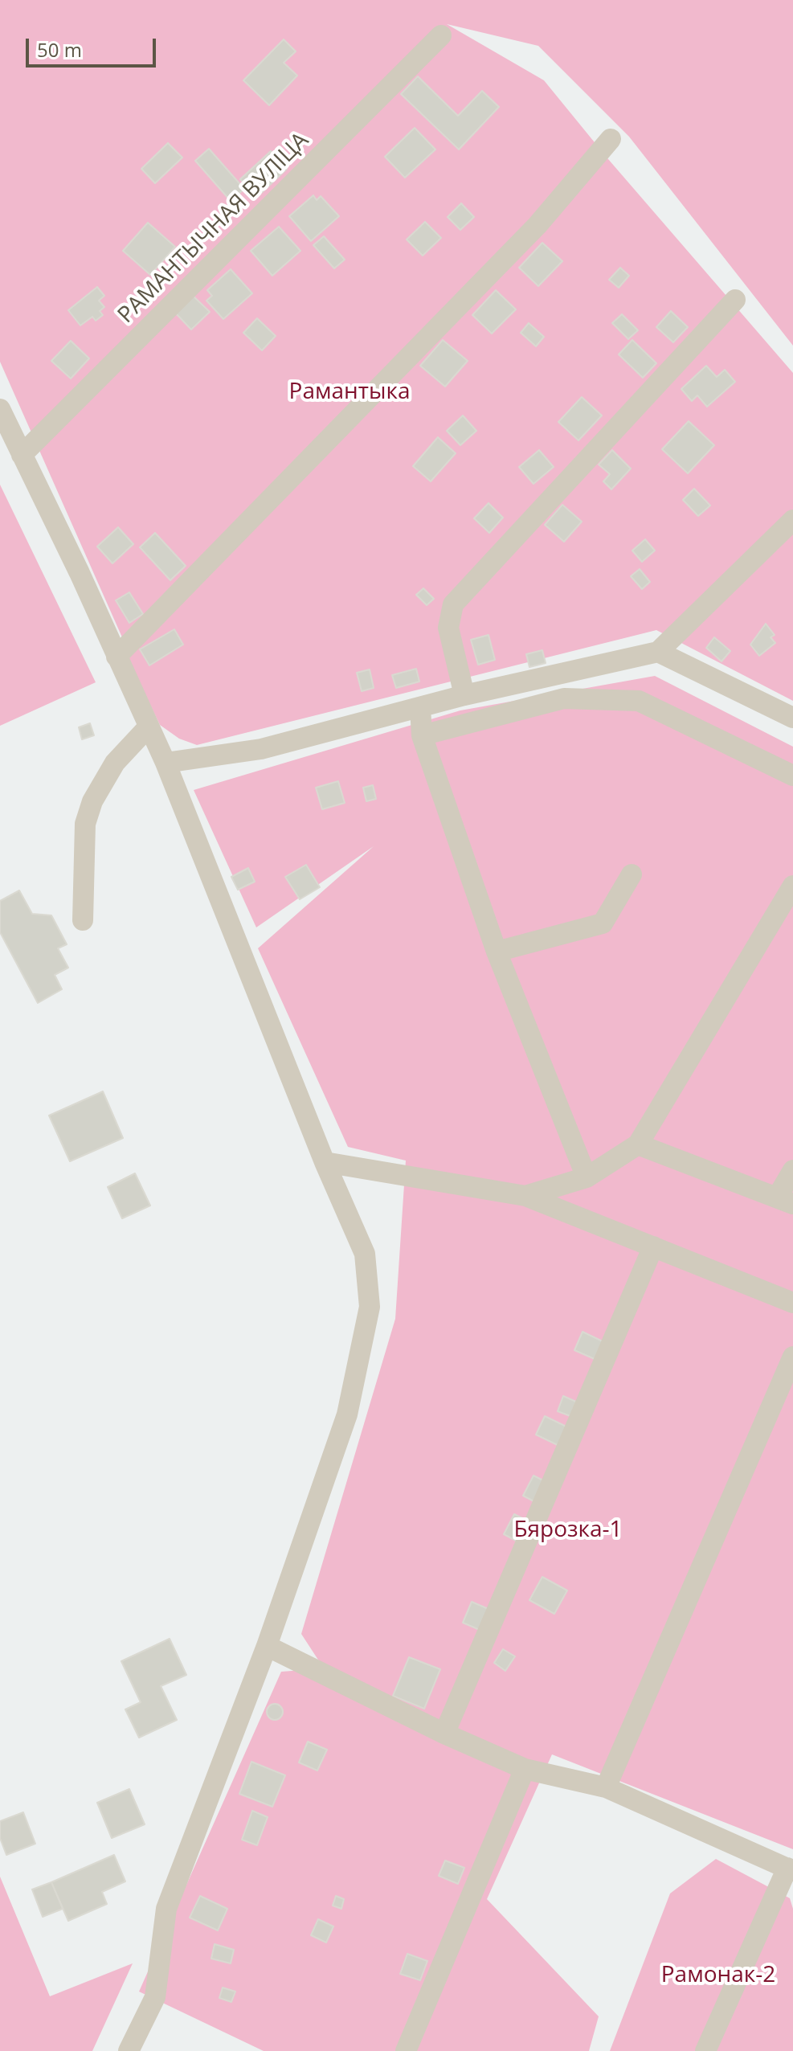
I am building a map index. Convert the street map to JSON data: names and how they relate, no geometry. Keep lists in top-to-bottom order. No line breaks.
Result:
{"streets":{"street":["РАМАНТЫЧНАЯ ВУЛІЦА"]},"parks":["Рамантыка","Бярозка-1","Рамонак-2"],"scale_bar":"50 m"}
